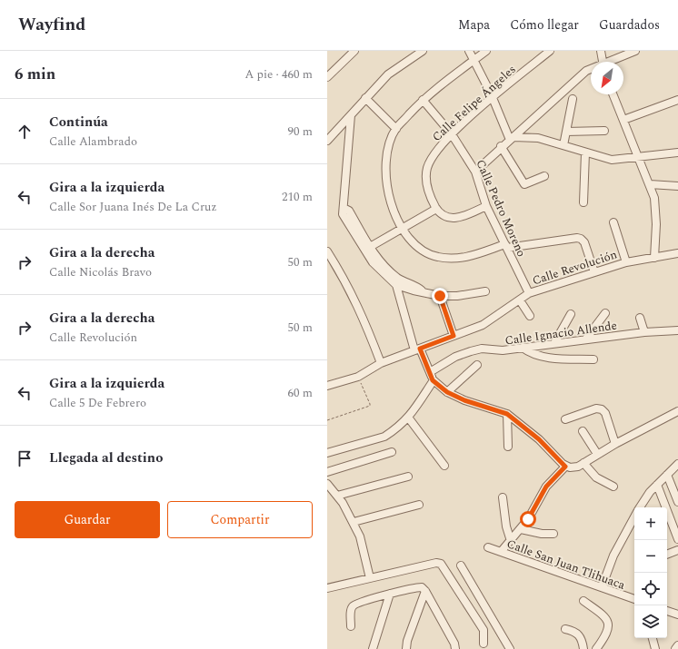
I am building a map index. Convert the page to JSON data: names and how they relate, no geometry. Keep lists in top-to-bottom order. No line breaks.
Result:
{"streets":{"street":["Calle Felipe Ángeles","Calle Pedro Moreno","Calle Revolución","Calle Ignacio Allende","Calle San Juan Tlihuaca"]},"crossings":[["Calle Felipe Ángeles","Calle Pedro Moreno"],["Calle Pedro Moreno","Calle Revolución"]],"north":"bottom left","page":{"header":"Wayfind","nav":["Mapa","Cómo llegar","Guardados"],"heading":["6 min","A pie · 460 m"],"list":[["Continúa","Calle Alambrado","90 m"],["Gira a la izquierda","Calle Sor Juana Inés De La Cruz","210 m"],["Gira a la derecha","Calle Nicolás Bravo","50 m"],["Gira a la derecha","Calle Revolución","50 m"],["Gira a la izquierda","Calle 5 De Febrero","60 m"],"Llegada al destino"],"buttons":["Guardar","Compartir"],"map_buttons":["+","−"]}}
